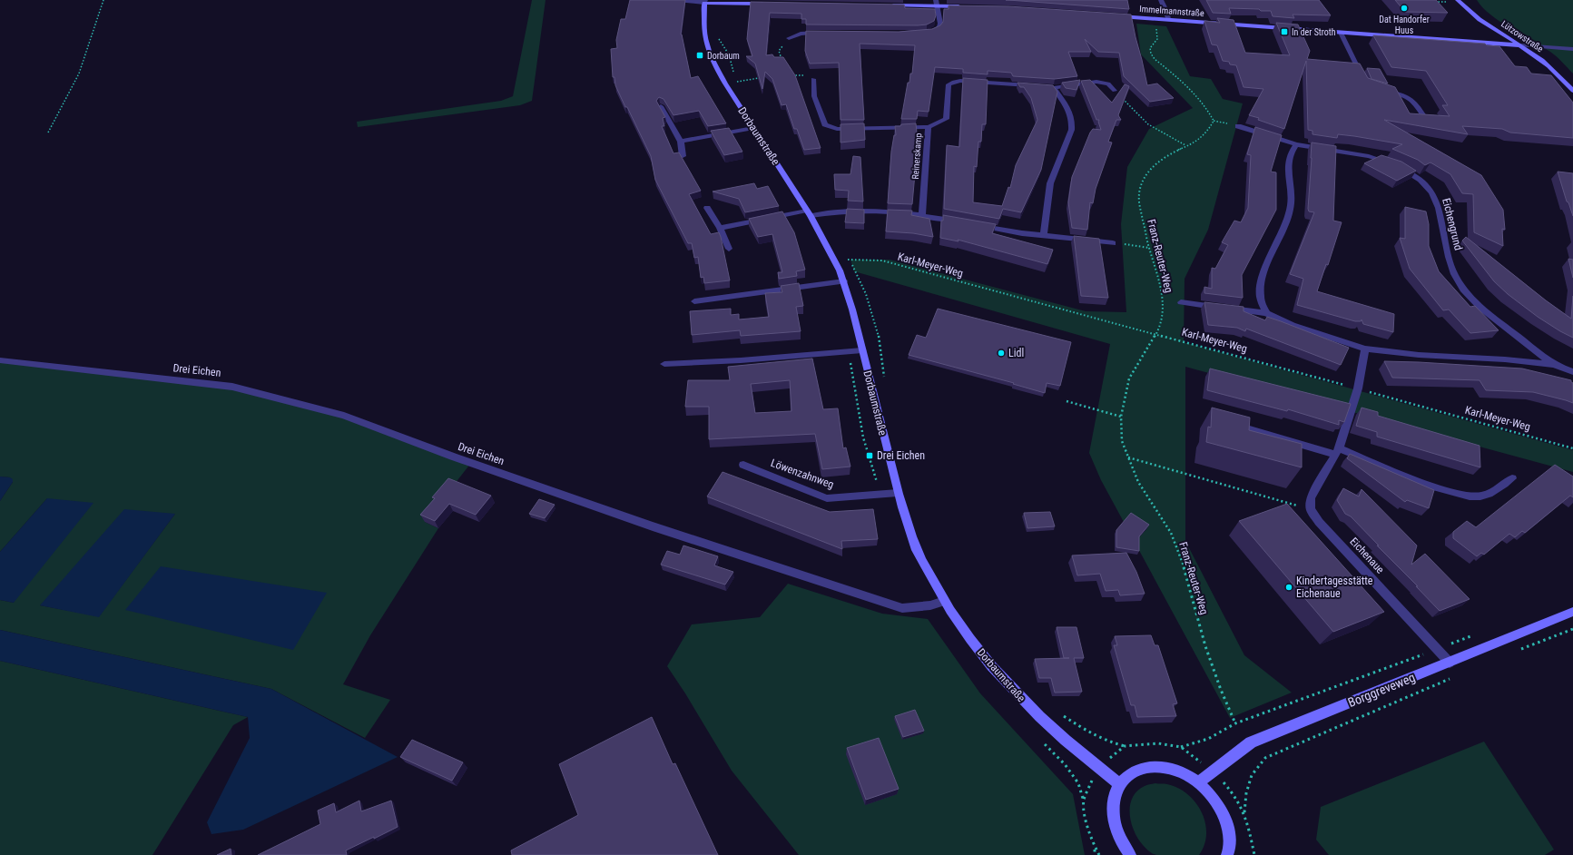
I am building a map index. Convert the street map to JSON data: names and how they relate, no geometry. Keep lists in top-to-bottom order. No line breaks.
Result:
{"streets":{"street":["Immelmannstraße","Lützowstraße","Dorbaumstraße","Reinerskamp","Eichengrund","Drei Eichen","Löwenzahnweg","Eichenaue","Borggreveweg"],"path":["Franz-Reuter-Weg","Karl-Meyer-Weg"]},"crossings":[["Immelmannstraße","Lützowstraße"],["Immelmannstraße","Franz-Reuter-Weg"],["Dorbaumstraße","Drei Eichen"],["Dorbaumstraße","Löwenzahnweg"],["Franz-Reuter-Weg","Karl-Meyer-Weg"],["Eichenaue","Borggreveweg"]],"places":{"other":["Dat Handorfer Huus","Lidl","Kindertagesstätte Eichenaue"],"transit":["In der Stroth","Dorbaum","Drei Eichen"]}}
